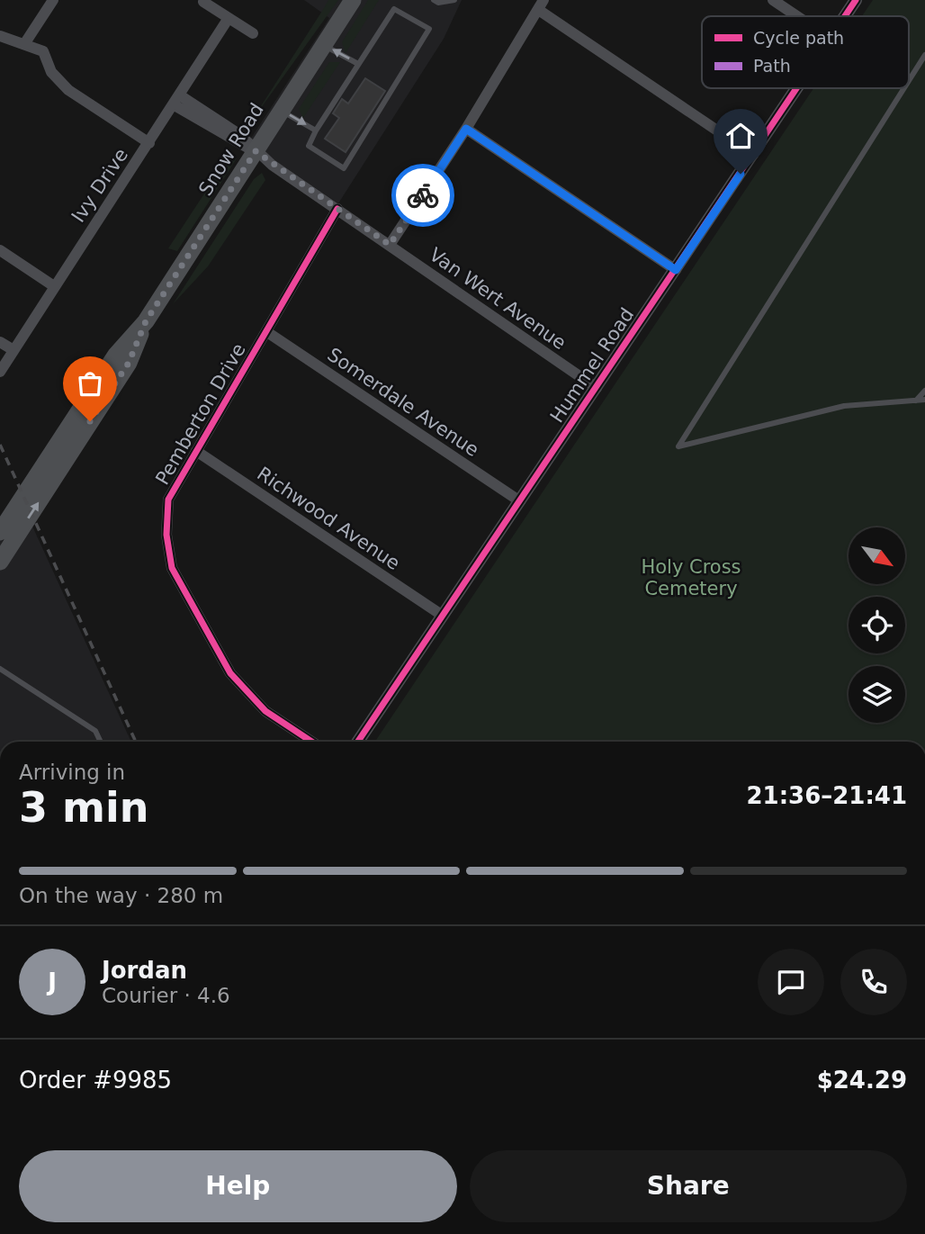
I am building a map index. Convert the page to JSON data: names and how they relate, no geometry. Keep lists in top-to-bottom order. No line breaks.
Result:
{"streets":{"main road":["Snow Road"],"street":["Ivy Drive","Van Wert Avenue","Hummel Road","Somerdale Avenue","Pemberton Drive","Richwood Avenue"]},"crossings":[["Snow Road","Van Wert Avenue"],["Ivy Drive","Van Wert Avenue"],["Van Wert Avenue","Hummel Road"],["Van Wert Avenue","Pemberton Drive"],["Hummel Road","Somerdale Avenue"],["Hummel Road","Richwood Avenue"],["Somerdale Avenue","Pemberton Drive"],["Pemberton Drive","Richwood Avenue"]],"parks":["Holy Cross Cemetery"],"legend":["Cycle path","Path"],"north":"bottom right","page":{"heading":["3 min","Arriving in","21:36–21:41"],"panel":["Jordan","Courier · 4.6","Order #9985","$24.29"],"bar":"On the way · 280 m","round":"J","buttons":["Help","Share"]}}
